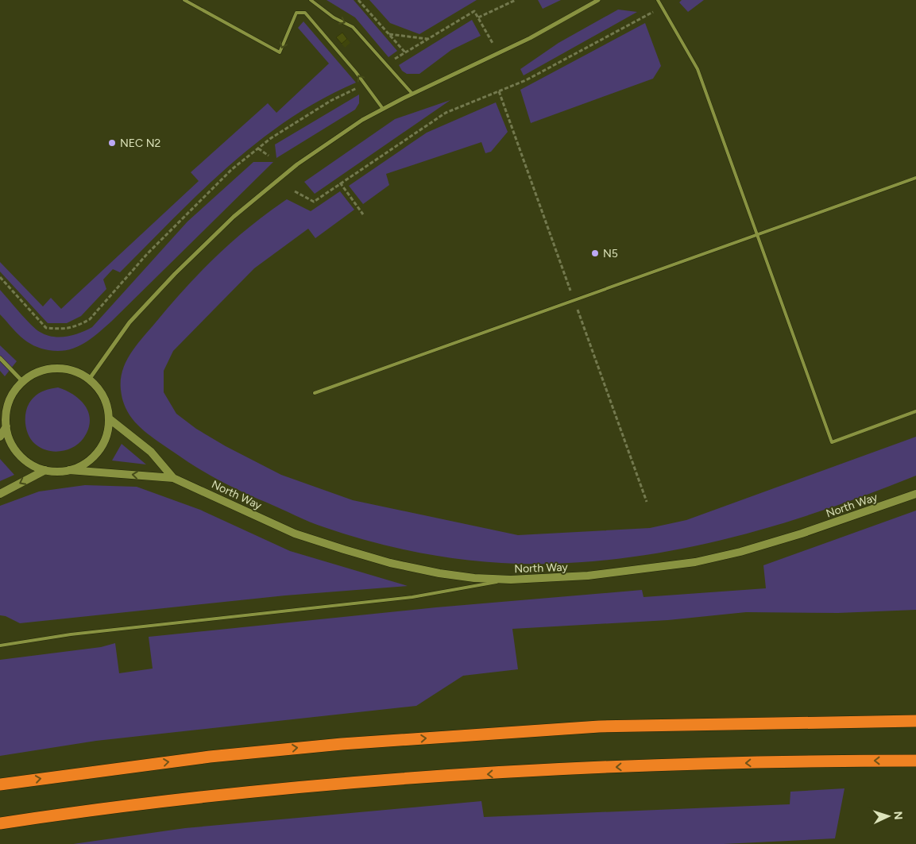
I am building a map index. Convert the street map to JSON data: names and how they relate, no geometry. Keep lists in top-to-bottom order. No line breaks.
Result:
{"streets":{"street":["North Way"]},"places":["NEC N2","N5"],"north":"right"}
